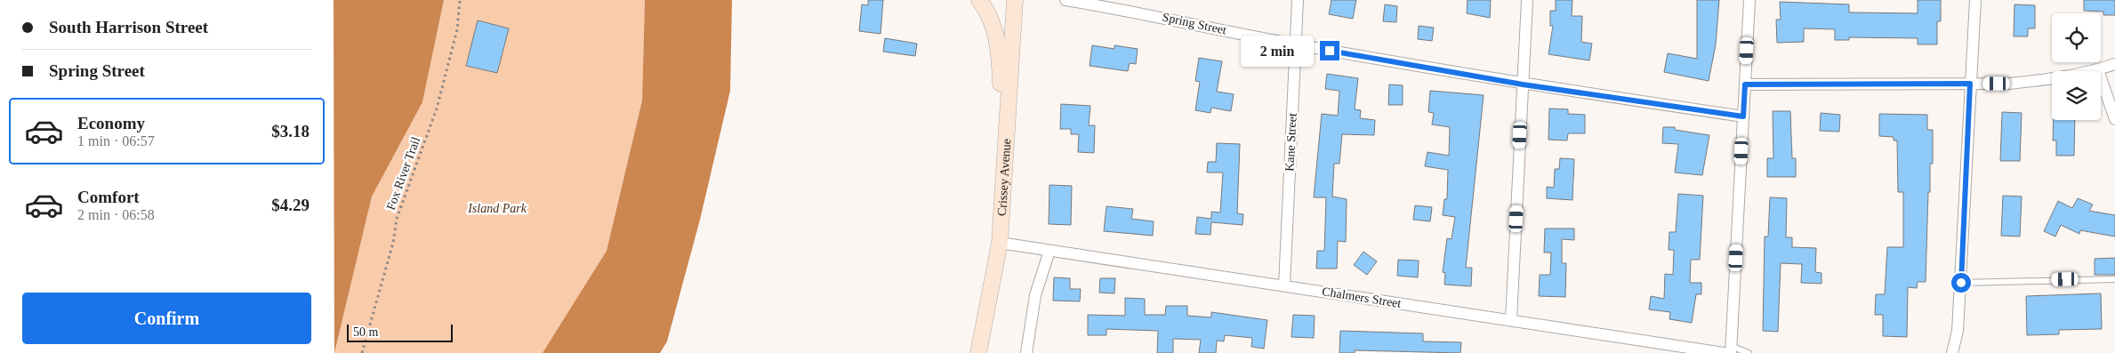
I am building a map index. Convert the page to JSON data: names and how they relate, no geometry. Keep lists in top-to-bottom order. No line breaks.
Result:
{"streets":{"main road":["Crissey Avenue"],"street":["Spring Street","Kane Street","Chalmers Street"],"path":["Fox River Trail"]},"crossings":[["Spring Street","Kane Street"],["Kane Street","Chalmers Street"],["Crissey Avenue","Chalmers Street"]],"parks":["Island Park"],"scale_bar":"50 m","page":{"banner":["South Harrison Street","Spring Street"],"bubble":"2 min","list":[{"name":"Economy","note":"1 min · 06:57","value":"$3.18"},{"name":"Comfort","note":"2 min · 06:58","value":"$4.29"}],"buttons":"Confirm","scale":"50 m"}}
